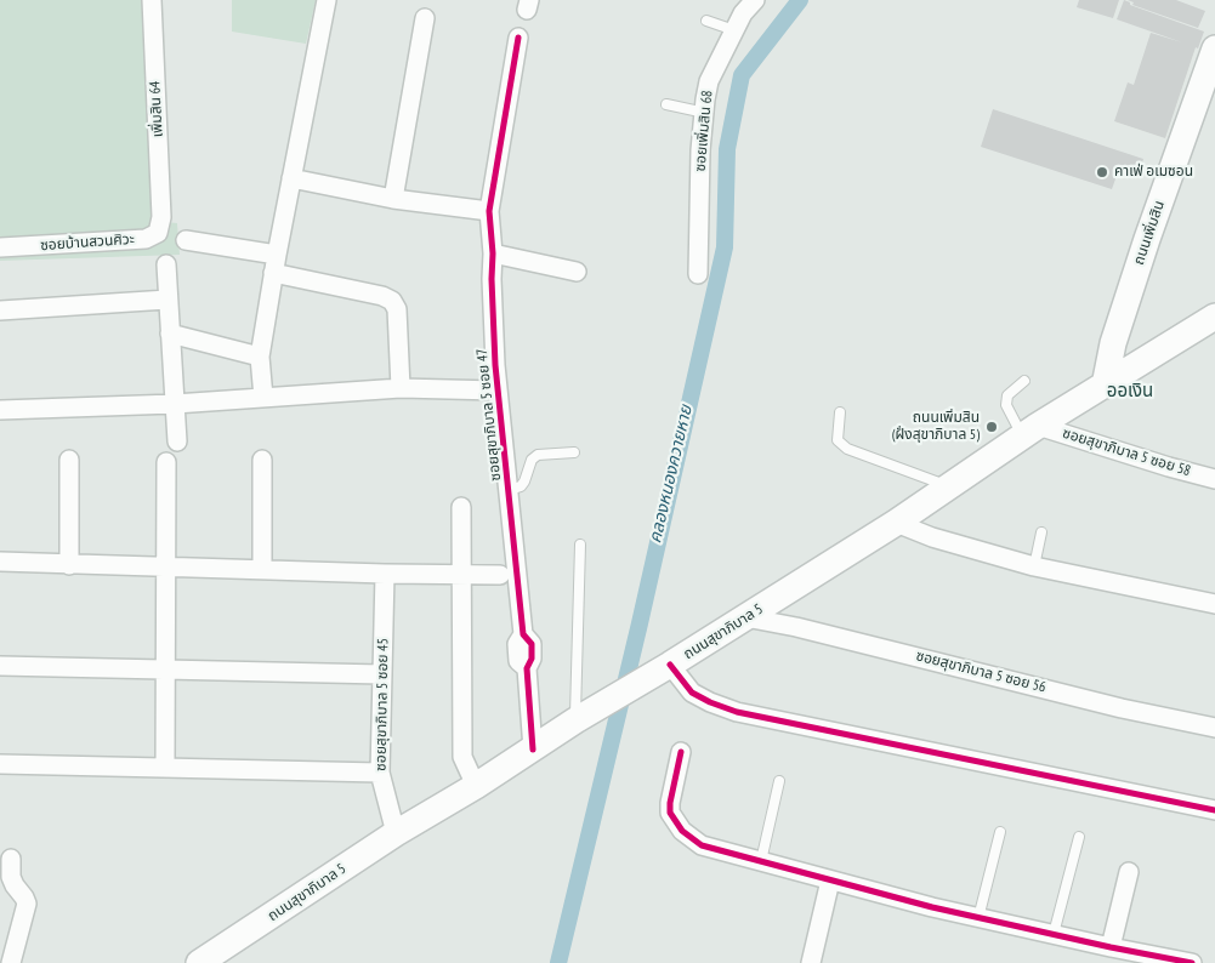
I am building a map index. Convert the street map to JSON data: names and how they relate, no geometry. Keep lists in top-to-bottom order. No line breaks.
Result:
{"streets":{"main road":["ถนนเพิ่มสิน","ถนนสุขาภิบาล 5"],"street":["เพิ่มสิน 64","ซอยเพิ่มสิน 68","ซอยบ้านสวนศิวะ","ซอยสุขาภิบาล 5 ซอย 47","ซอยสุขาภิบาล 5 ซอย 58","ซอยสุขาภิบาล 5 ซอย 56","ซอยสุขาภิบาล 5 ซอย 45"]},"crossings":[["เพิ่มสิน 64","ซอยบ้านสวนศิวะ"],["ถนนเพิ่มสิน","ถนนสุขาภิบาล 5"],["ซอยสุขาภิบาล 5 ซอย 47","ถนนสุขาภิบาล 5"],["ซอยสุขาภิบาล 5 ซอย 58","ถนนสุขาภิบาล 5"],["ถนนสุขาภิบาล 5","ซอยสุขาภิบาล 5 ซอย 56"],["ถนนสุขาภิบาล 5","ซอยสุขาภิบาล 5 ซอย 45"]],"districts":["ออเงิน"],"water":["คลองหนองควายหาย"],"places":["คาเฟ่ อเมซอน","ถนนเพิ่มสิน (ฝั่งสุขาภิบาล 5)"]}
